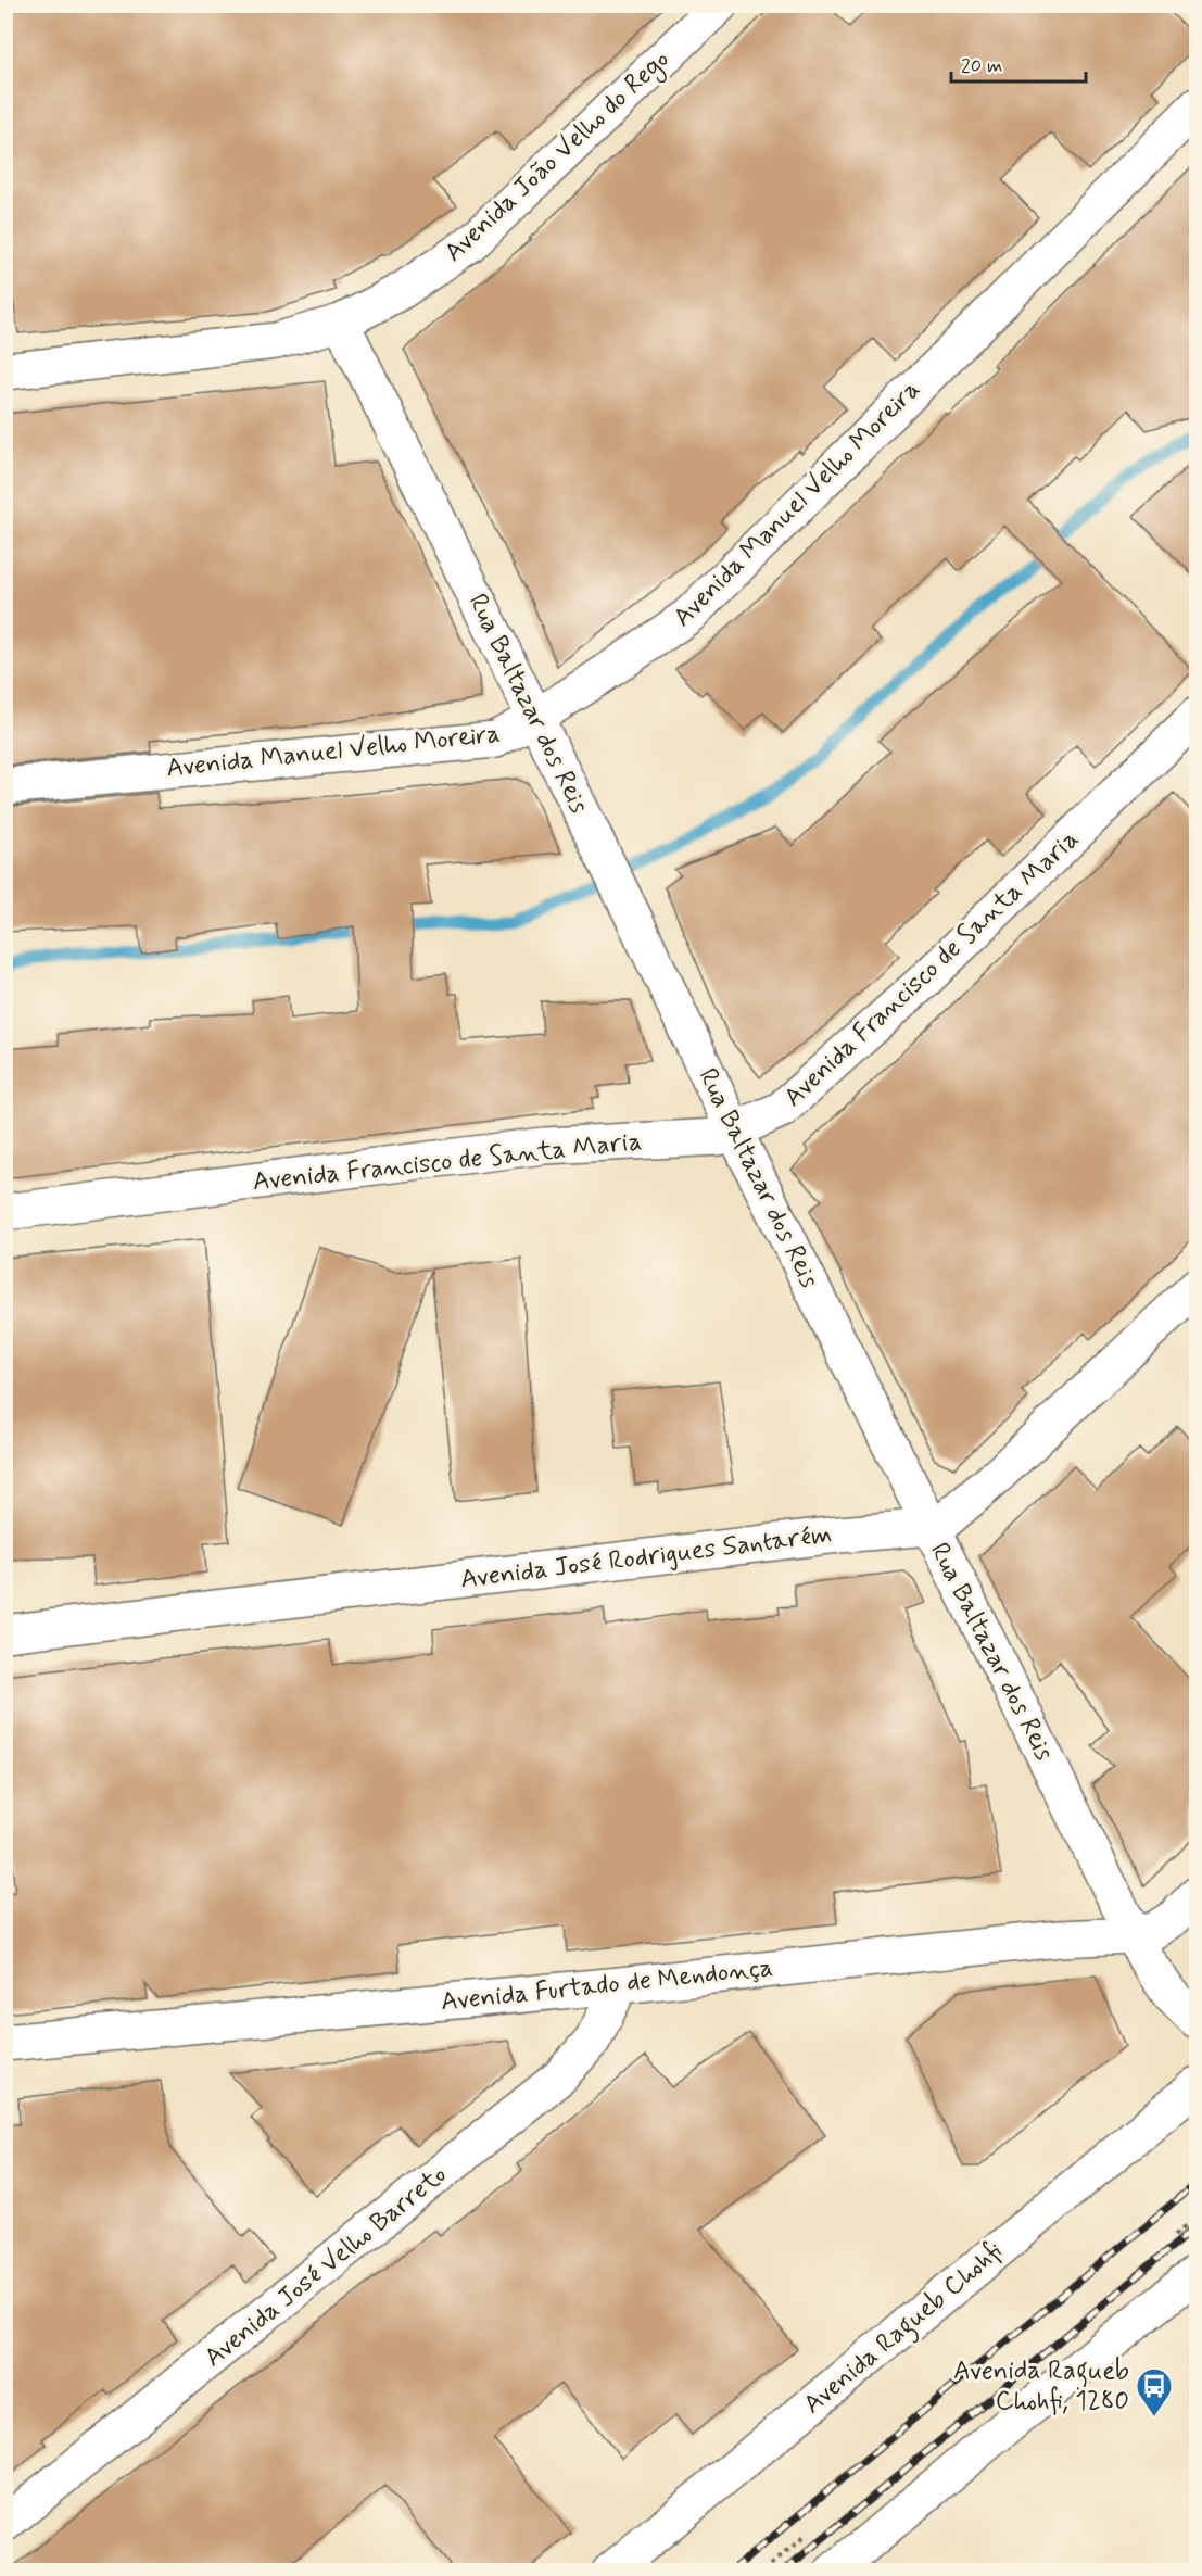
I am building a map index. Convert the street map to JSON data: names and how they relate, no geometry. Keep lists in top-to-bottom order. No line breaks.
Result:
{"streets":{"main road":["Avenida João Velho do Rego","Avenida Manuel Velho Moreira","Rua Baltazar dos Reis","Avenida Francisco de Santa Maria","Avenida José Rodrigues Santarém","Avenida Furtado de Mendonça","Avenida José Velho Barreto","Avenida Ragueb Chohfi"]},"crossings":[["Avenida João Velho do Rego","Rua Baltazar dos Reis"],["Avenida Manuel Velho Moreira","Rua Baltazar dos Reis"],["Rua Baltazar dos Reis","Avenida Francisco de Santa Maria"],["Rua Baltazar dos Reis","Avenida José Rodrigues Santarém"],["Rua Baltazar dos Reis","Avenida Furtado de Mendonça"],["Avenida Furtado de Mendonça","Avenida José Velho Barreto"]],"places":{"bus stop":["Avenida Ragueb Chohfi, 1280"]},"scale_bar":"20 m"}
